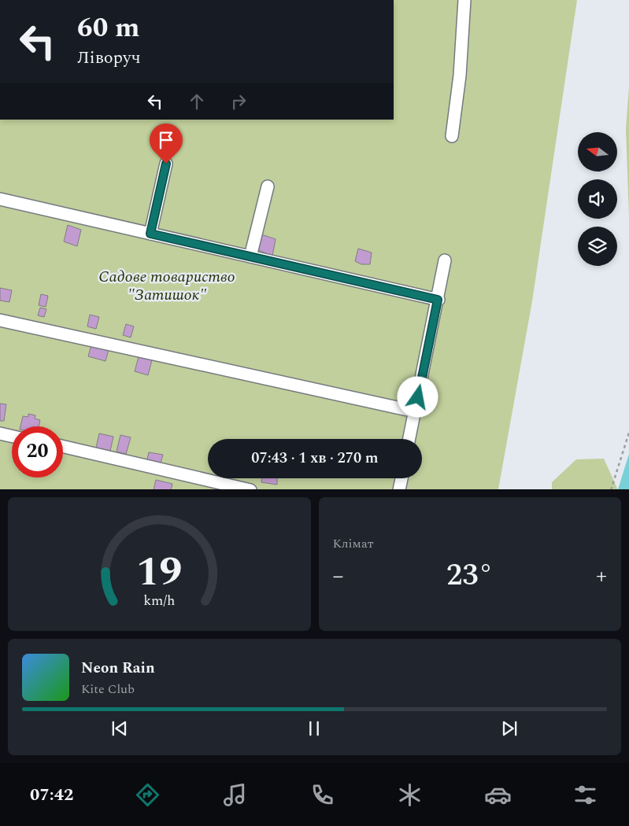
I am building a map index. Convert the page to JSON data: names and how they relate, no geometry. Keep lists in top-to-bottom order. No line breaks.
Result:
{"parks":["Садове товариство \"Затишок\""],"north":"left","page":{"turn":["60 m","Ліворуч"],"limit":"20","trip":"07:43 · 1 хв · 270 m","tile":"Клімат","heat":["−","23°","+"],"song":["Neon Rain","Kite Club"],"tabs":"07:42","gauge":["19","km/h"]}}
